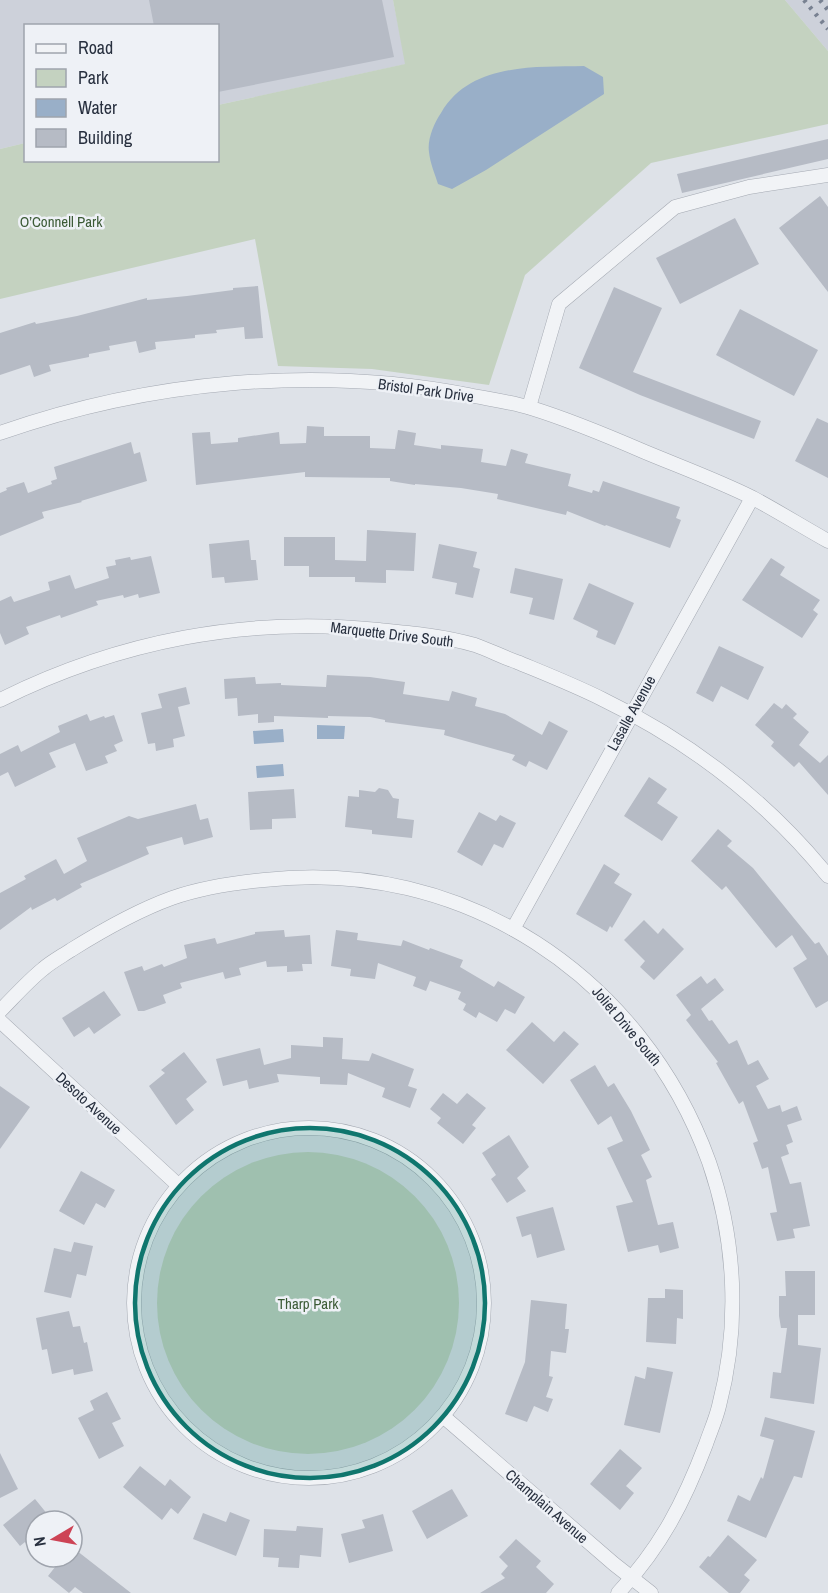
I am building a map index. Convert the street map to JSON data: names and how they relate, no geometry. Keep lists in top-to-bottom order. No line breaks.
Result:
{"streets":{"street":["Bristol Park Drive","Marquette Drive South","Lasalle Avenue","Joliet Drive South","Desoto Avenue","Champlain Avenue"]},"crossings":[["Bristol Park Drive","Lasalle Avenue"],["Marquette Drive South","Lasalle Avenue"],["Lasalle Avenue","Joliet Drive South"],["Joliet Drive South","Champlain Avenue"]],"parks":["O’Connell Park","Tharp Park"],"legend":["Road","Park","Water","Building"],"north":"left"}
